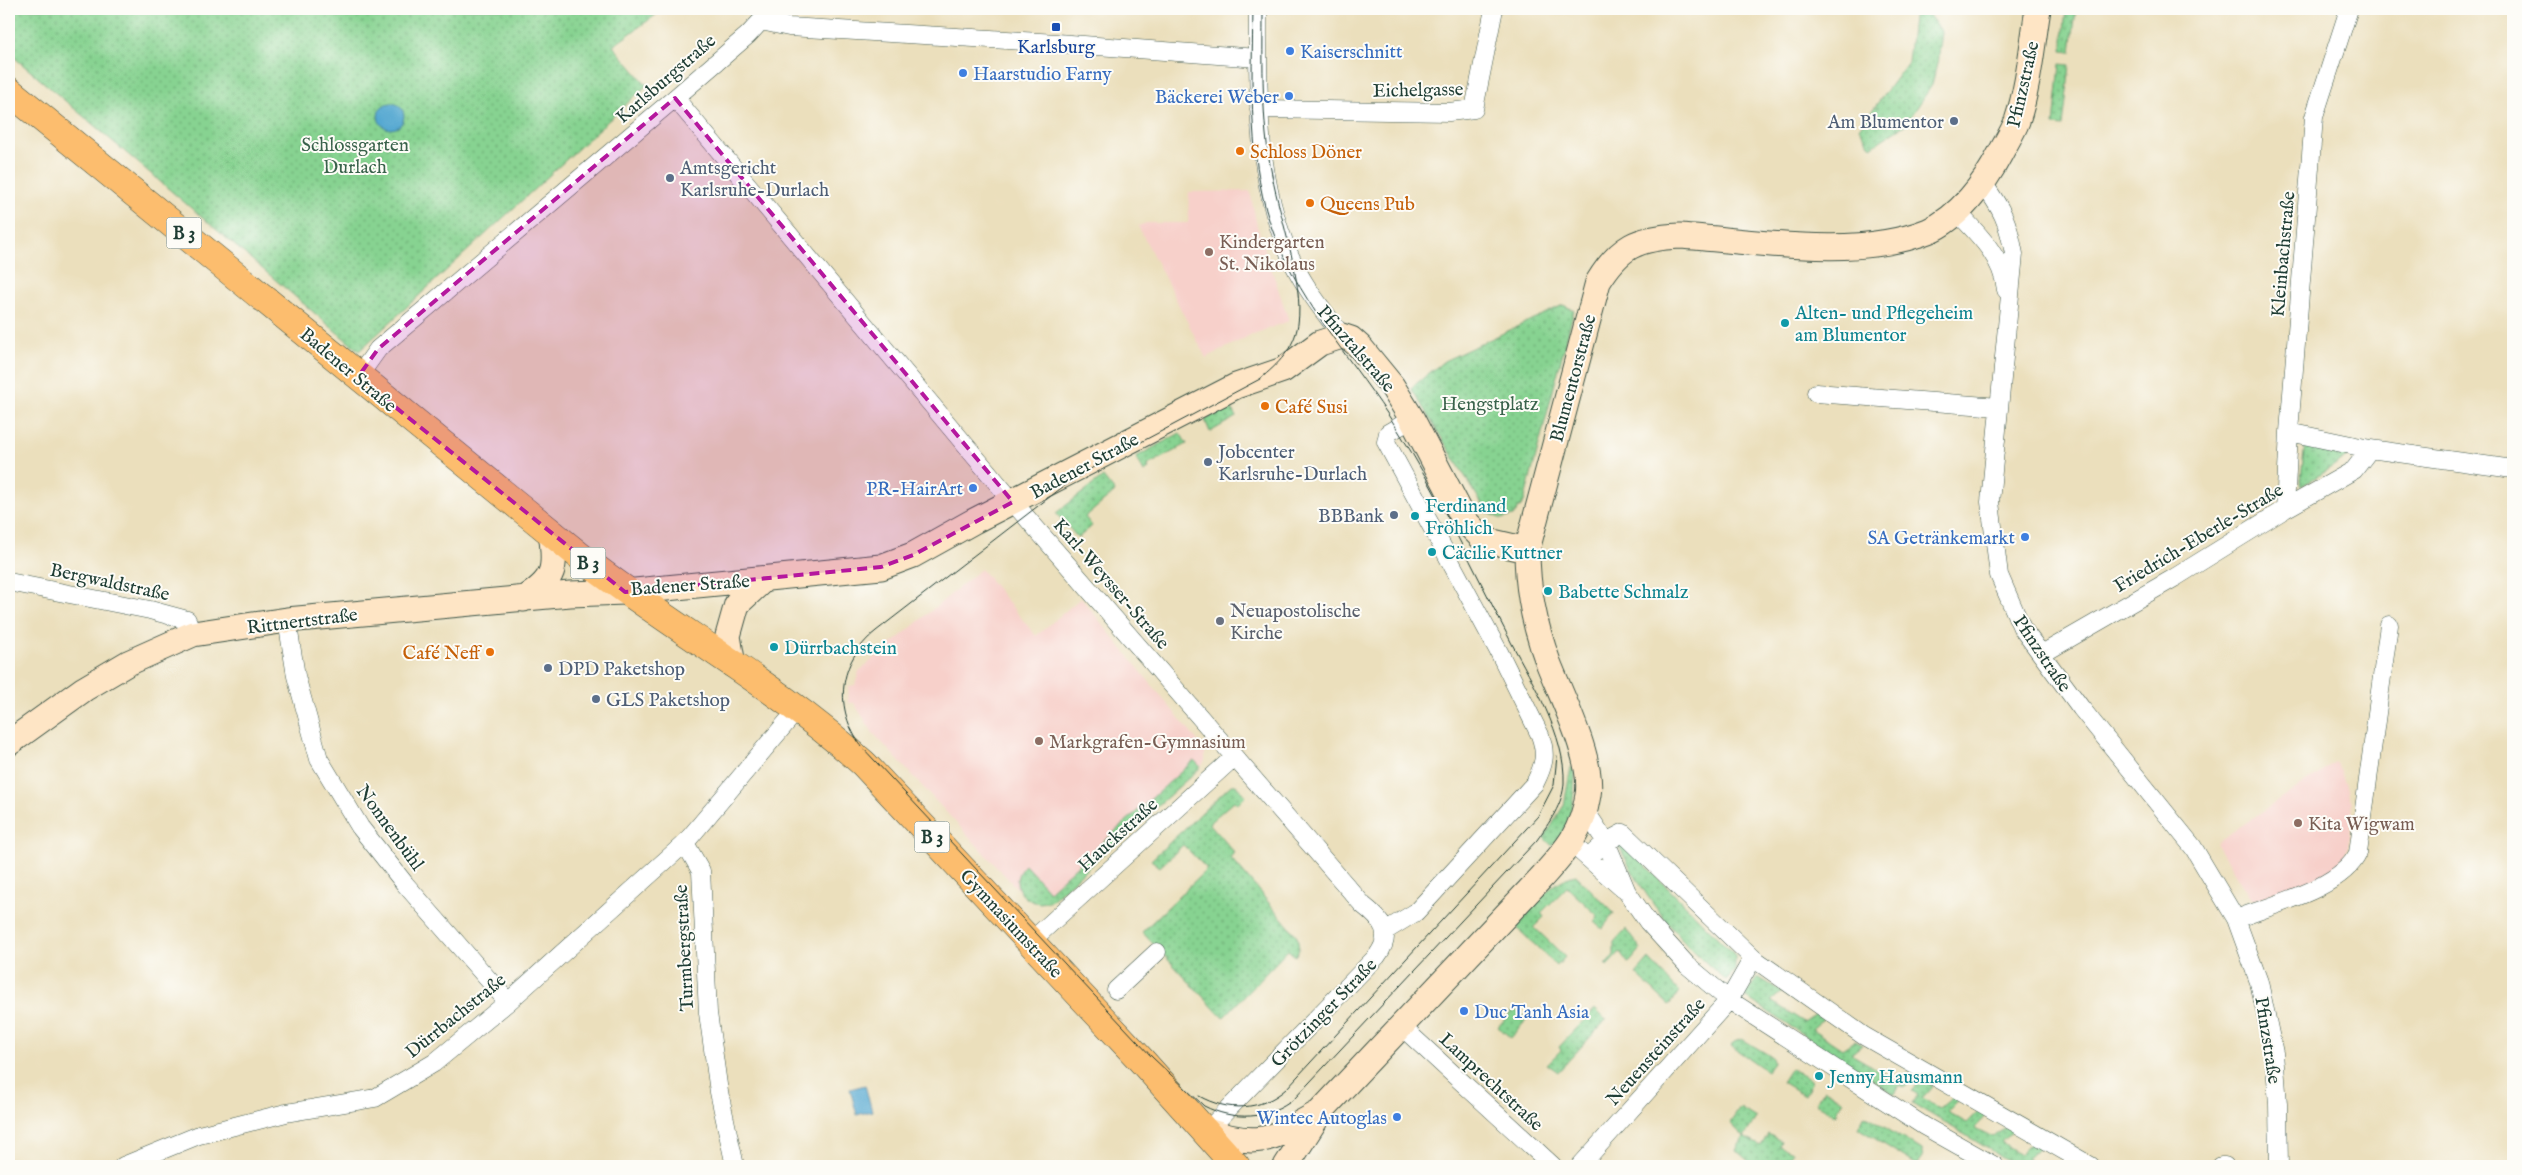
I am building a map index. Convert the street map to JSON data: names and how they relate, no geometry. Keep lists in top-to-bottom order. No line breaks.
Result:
{"streets":{"main road":["Pfinzstraße","B 3","Pfinztalstraße","Badener Straße","Blumentorstraße","Rittnertstraße","Gymnasiumstraße"],"street":["Karlsburgstraße","Eichelgasse","Kleinbachstraße","Friedrich-Eberle-Straße","Bergwaldstraße","Karl-Weysser-Straße","Nonnenbühl","Hauckstraße","Turmbergstraße","Grötzinger Straße","Dürrbachstraße","Neuensteinstraße","Lamprechtstraße"]},"crossings":[["Karlsburgstraße","Pfinztalstraße"],["Karlsburgstraße","Badener Straße"],["Karlsburgstraße","Karl-Weysser-Straße"],["Pfinzstraße","Blumentorstraße"],["Pfinzstraße","Friedrich-Eberle-Straße"],["Eichelgasse","Pfinztalstraße"],["Kleinbachstraße","Friedrich-Eberle-Straße"],["Pfinztalstraße","Badener Straße"],["Pfinztalstraße","Blumentorstraße"],["Badener Straße","Karl-Weysser-Straße"],["Badener Straße","Rittnertstraße"],["Badener Straße","Gymnasiumstraße"],["Bergwaldstraße","Rittnertstraße"],["Karl-Weysser-Straße","Hauckstraße"],["Karl-Weysser-Straße","Grötzinger Straße"],["Rittnertstraße","Nonnenbühl"],["Rittnertstraße","Gymnasiumstraße"],["Nonnenbühl","Dürrbachstraße"],["Hauckstraße","Gymnasiumstraße"],["Gymnasiumstraße","Grötzinger Straße"],["Turmbergstraße","Dürrbachstraße"]],"parks":["Schlossgarten Durlach","Hengstplatz"],"places":{"transit":["Karlsburg"],"other":["Kaiserschnitt","Haarstudio Farny","Bäckerei Weber","Am Blumentor","Schloss Döner","Amtsgericht Karlsruhe-Durlach","Queens Pub","Kindergarten St. Nikolaus","Alten- und Pflegeheim am Blumentor","Café Susi","Jobcenter Karlsruhe-Durlach","PR-HairArt","BBBank","Ferdinand Fröhlich","SA Getränkemarkt","Cäcilie Kuttner","Babette Schmalz","Neuapostolische Kirche","Dürrbachstein","Café Neff","DPD Paketshop","GLS Paketshop","Markgrafen-Gymnasium","Kita Wigwam","Duc Tanh Asia","Jenny Hausmann","Wintec Autoglas"]}}
